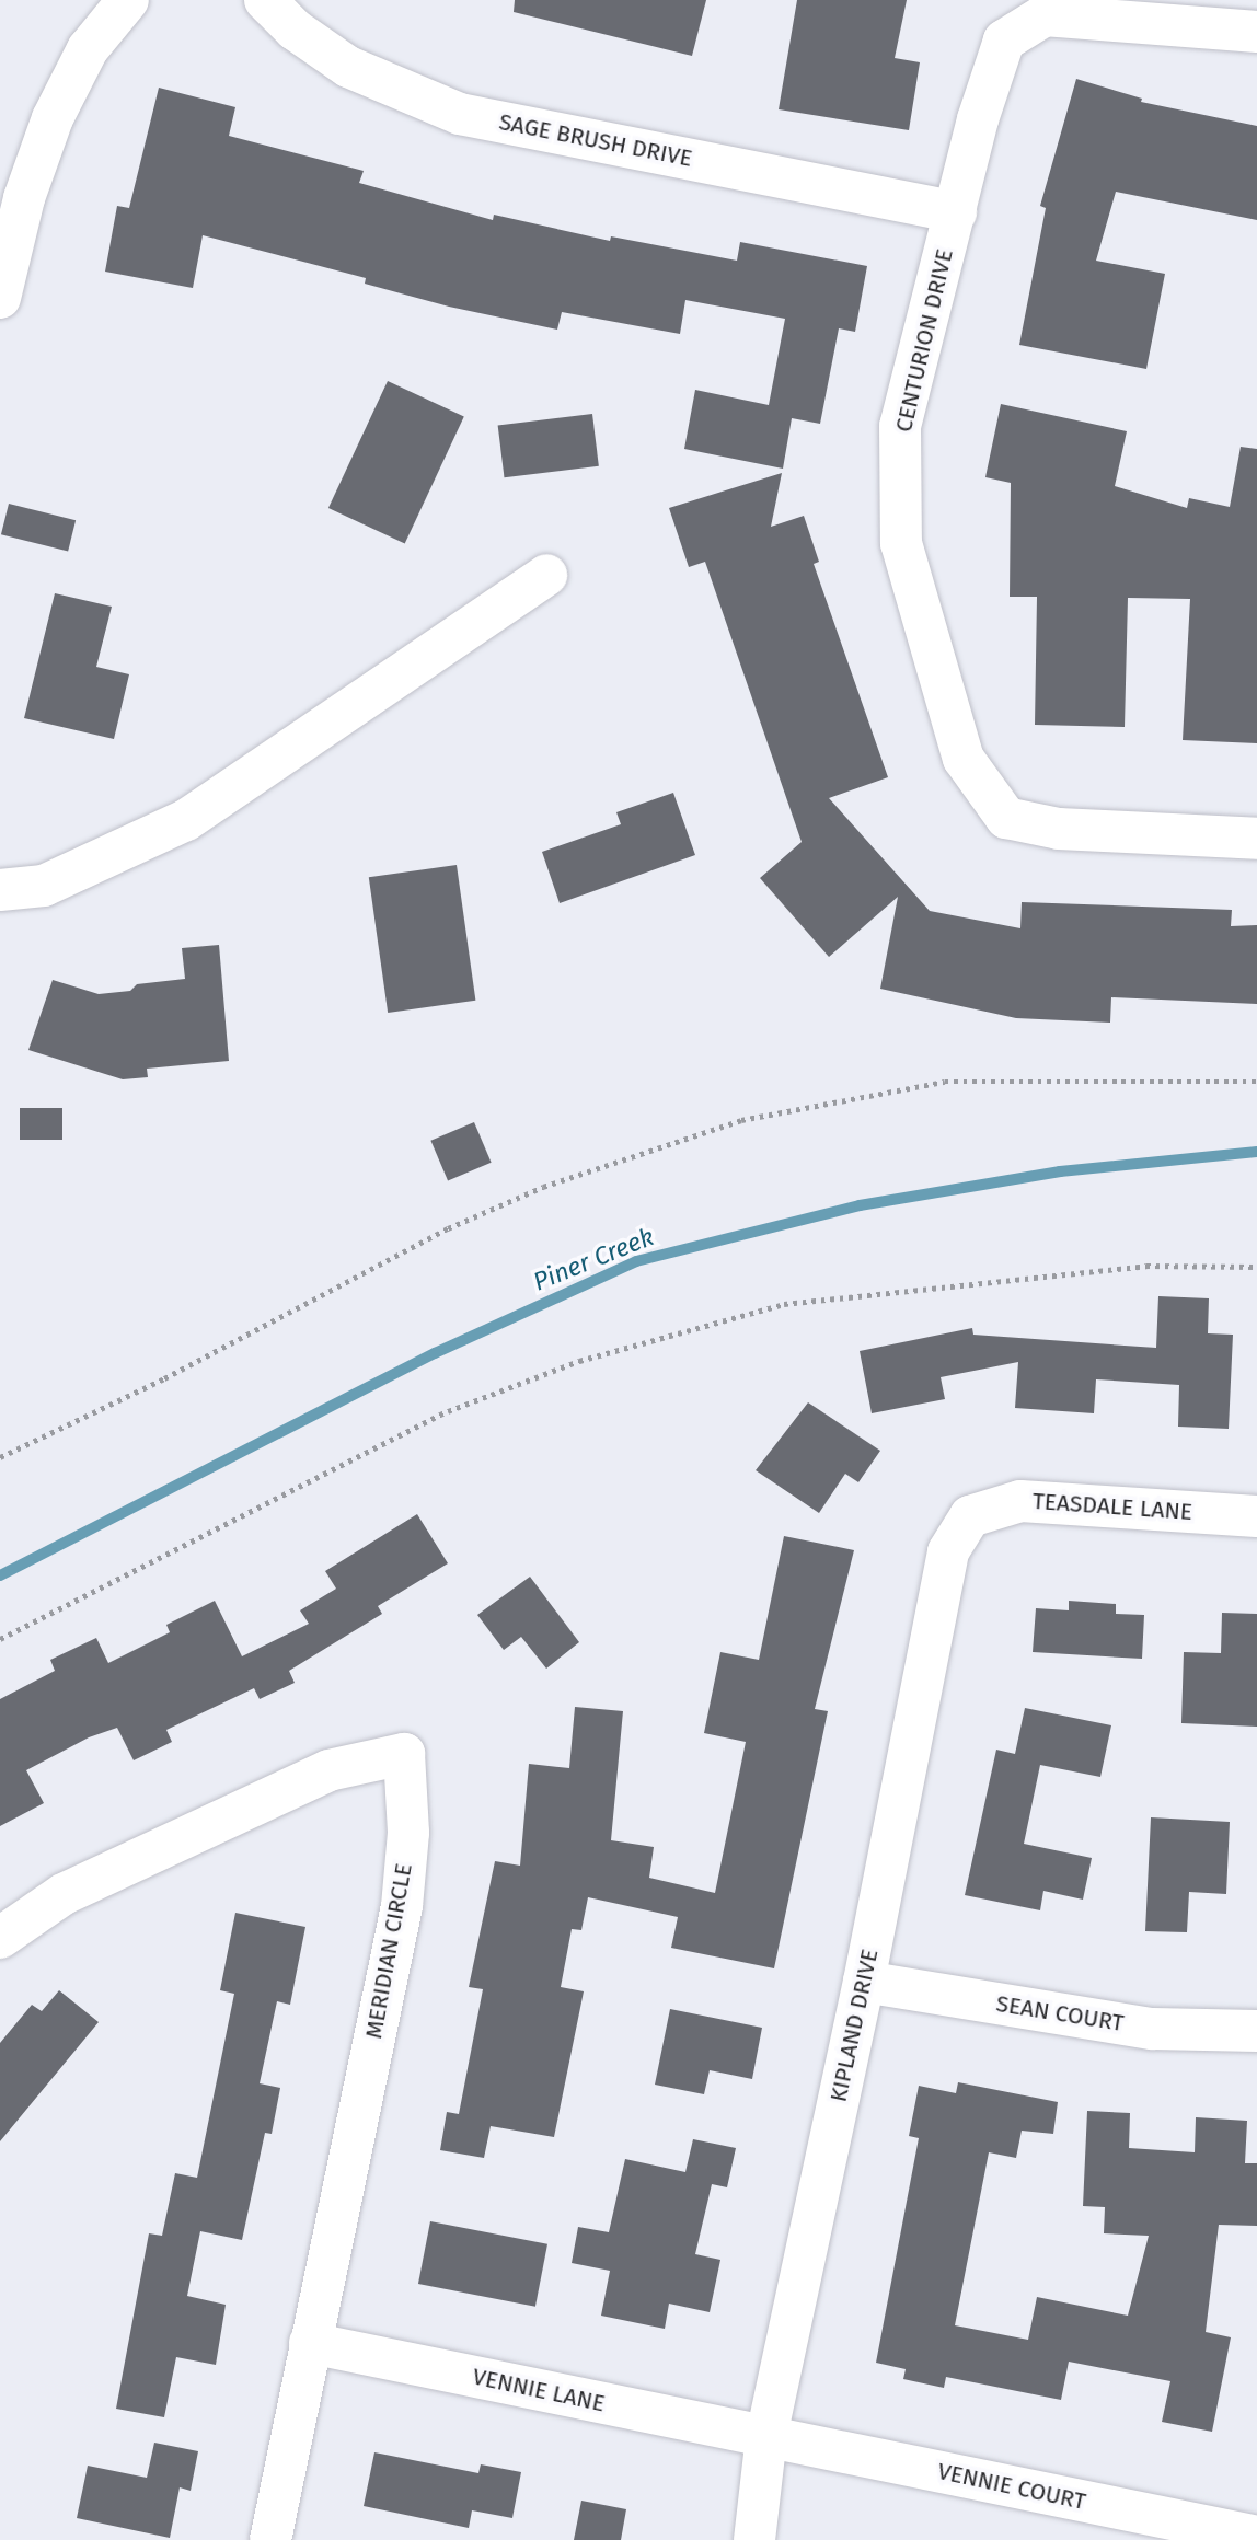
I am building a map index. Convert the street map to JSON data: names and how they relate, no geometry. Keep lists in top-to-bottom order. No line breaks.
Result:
{"streets":{"street":["SAGE BRUSH DRIVE","CENTURION DRIVE","TEASDALE LANE","MERIDIAN CIRCLE","SEAN COURT","KIPLAND DRIVE","VENNIE LANE","VENNIE COURT"]},"crossings":[["SAGE BRUSH DRIVE","CENTURION DRIVE"],["TEASDALE LANE","KIPLAND DRIVE"],["MERIDIAN CIRCLE","VENNIE LANE"],["SEAN COURT","KIPLAND DRIVE"],["KIPLAND DRIVE","VENNIE LANE"],["KIPLAND DRIVE","VENNIE COURT"],["VENNIE LANE","VENNIE COURT"]],"water":["Piner Creek"]}
